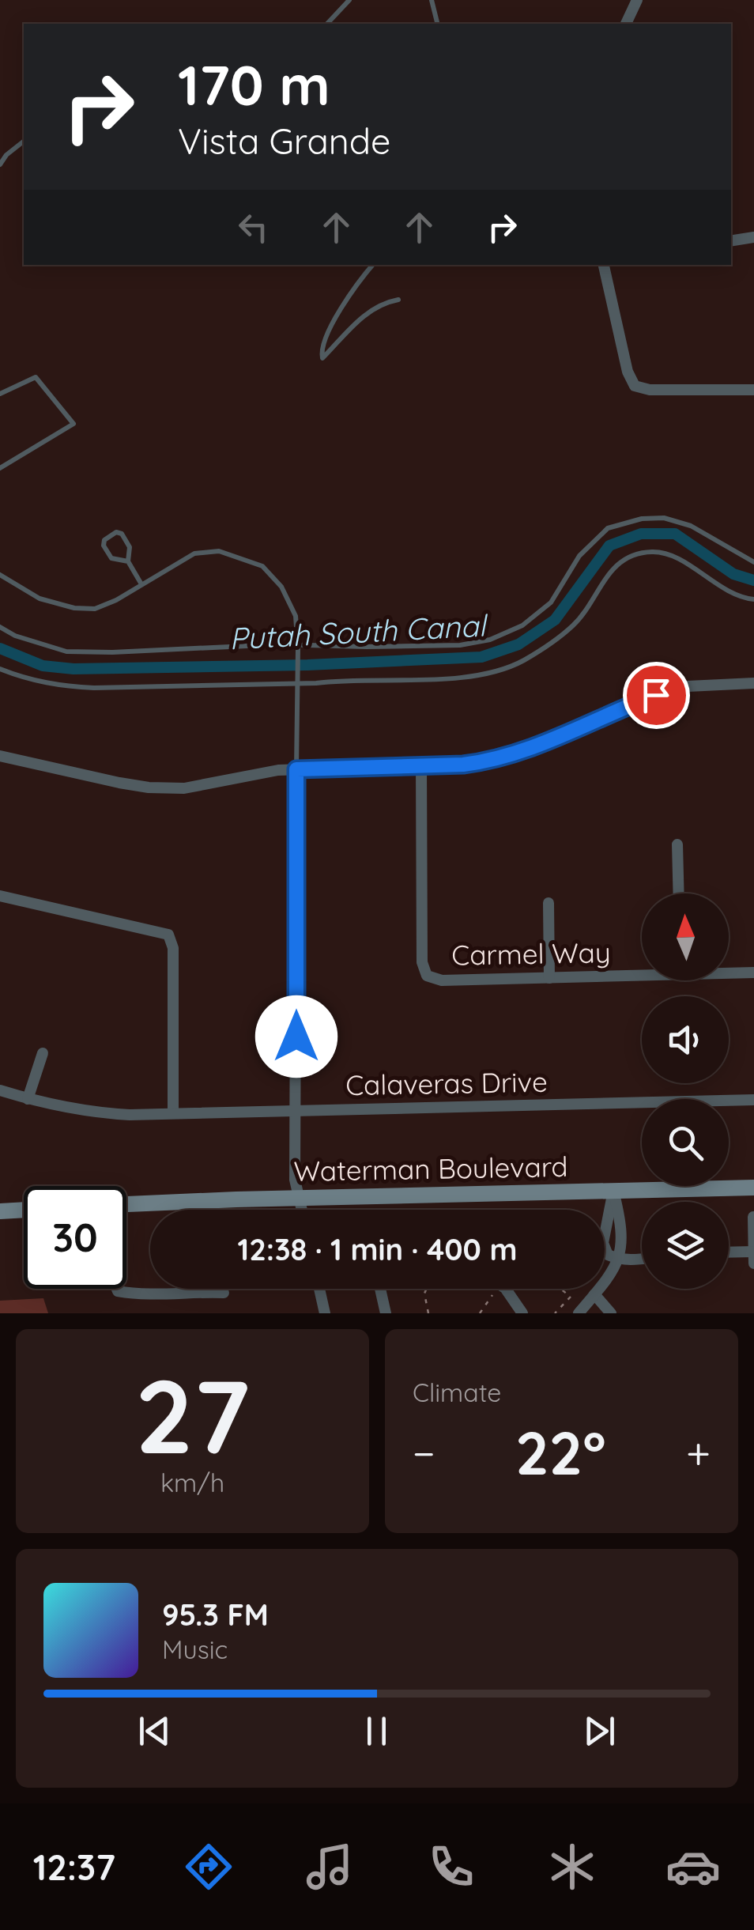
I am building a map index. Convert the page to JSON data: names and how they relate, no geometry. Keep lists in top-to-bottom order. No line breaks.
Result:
{"streets":{"main road":["Waterman Boulevard"],"street":["Carmel Way","Calaveras Drive"]},"water":["Putah South Canal"],"north":"top","page":{"turn":["170 m","Vista Grande"],"limit":"30","trip":"12:38 · 1 min · 400 m","tile":[["27","km/h"],"Climate"],"heat":["−","22°","+"],"song":["95.3 FM","Music"],"tabs":"12:37"}}
